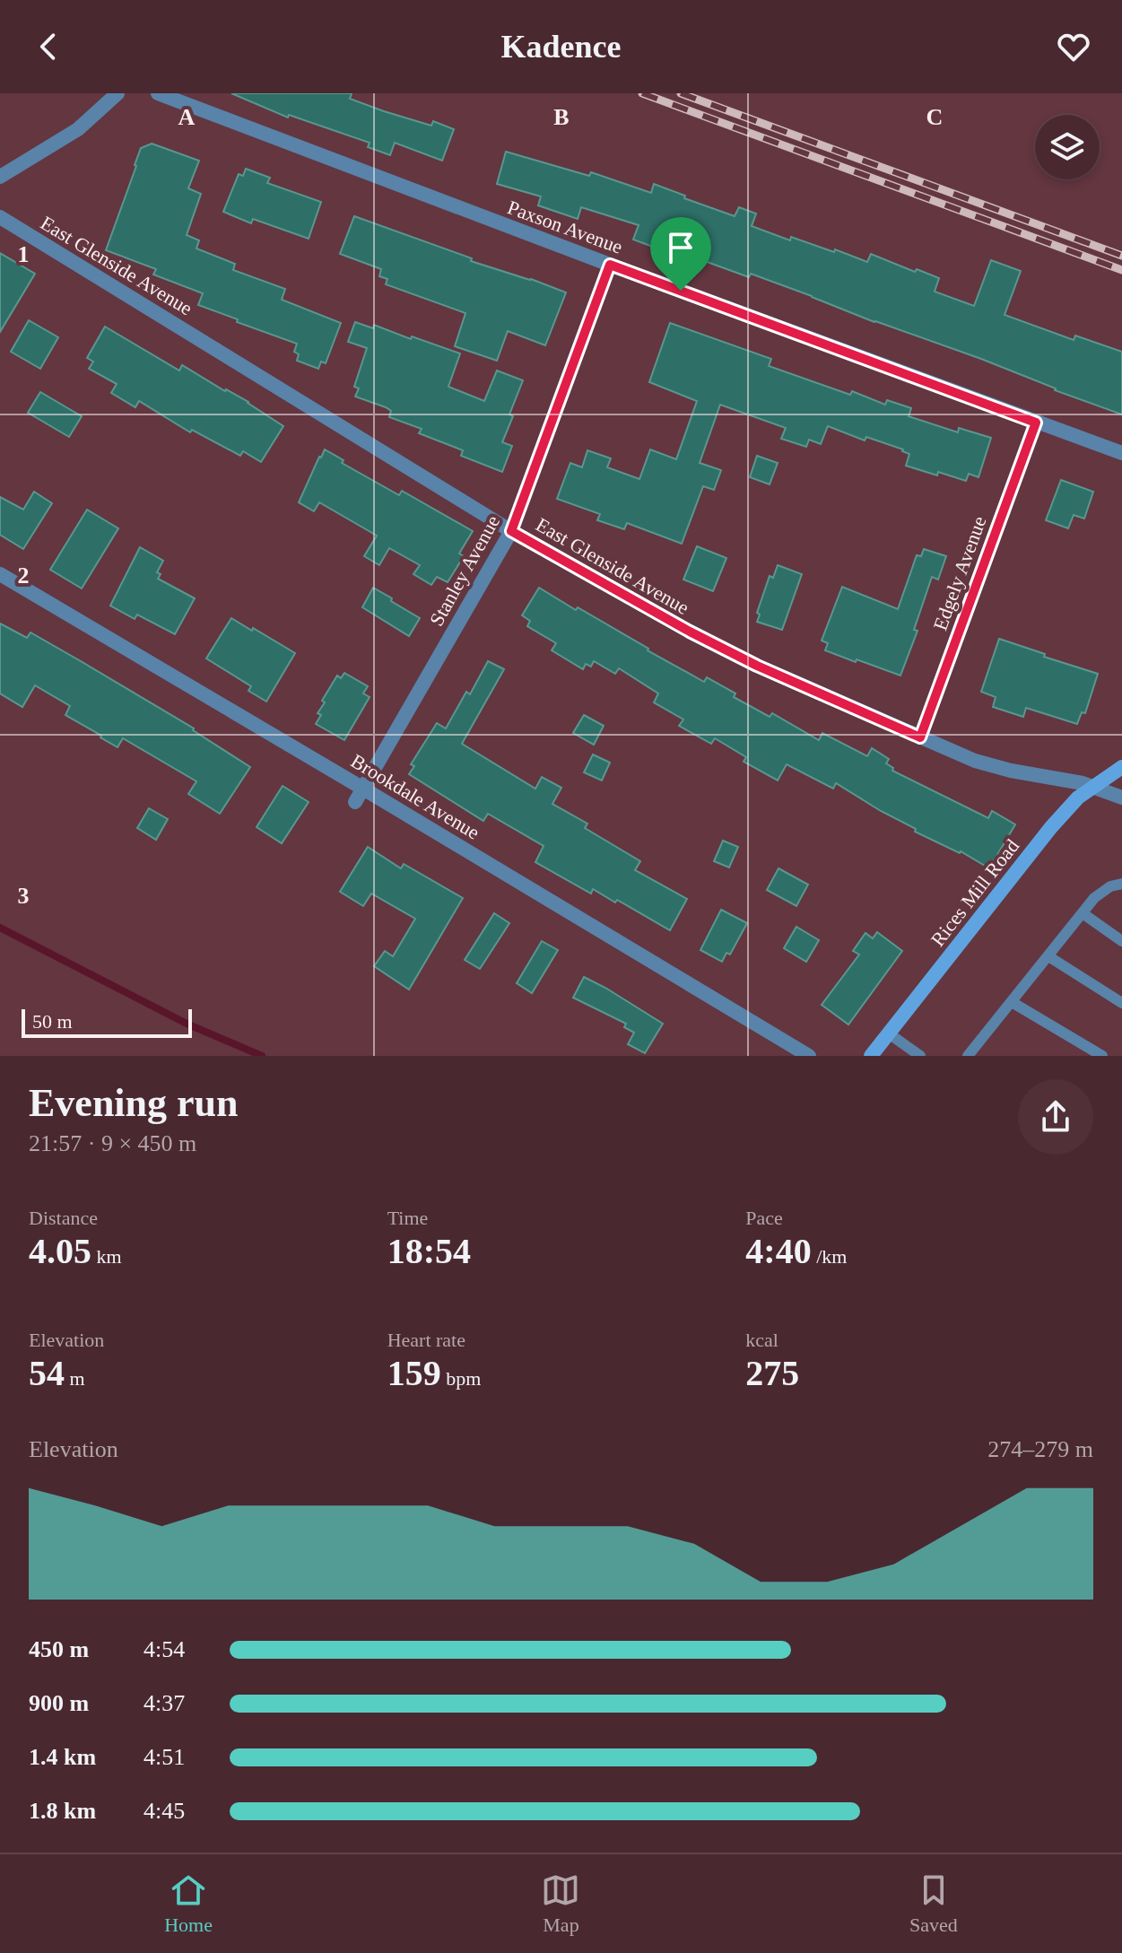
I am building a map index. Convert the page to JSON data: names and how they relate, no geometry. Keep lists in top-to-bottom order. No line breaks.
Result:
{"streets":{"street":["Paxson Avenue","East Glenside Avenue","Stanley Avenue","Edgely Avenue","Brookdale Avenue","Rices Mill Road"]},"crossings":[["Paxson Avenue","Stanley Avenue"],["Paxson Avenue","Edgely Avenue"],["East Glenside Avenue","Stanley Avenue"],["East Glenside Avenue","Edgely Avenue"],["East Glenside Avenue","Rices Mill Road"],["Stanley Avenue","Brookdale Avenue"]],"scale_bar":"50 m","page":{"header":"Kadence","scale":"50 m","heading":["Evening run","21:57 · 9 × 450 m"],"stats":[["Distance","4.05 km"],["Time","18:54"],["Pace","4:40 /km"],["Elevation","54 m"],["Heart rate","159 bpm"],["kcal","275"]],"chart":["Elevation","274–279 m"],"list":[{"name":"450 m","note":"4:54"},{"name":"900 m","note":"4:37"},{"name":"1.4 km","note":"4:51"},{"name":"1.8 km","note":"4:45"}],"tabs":["Home","Map","Saved"]},"grid":{"columns":["A","B","C"],"rows":["1","2","3"]}}
